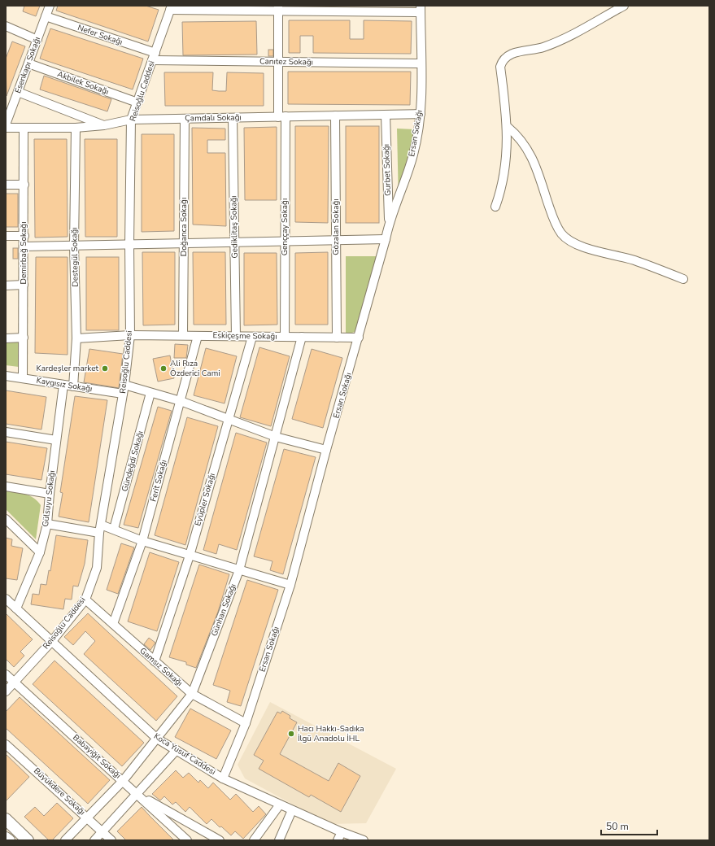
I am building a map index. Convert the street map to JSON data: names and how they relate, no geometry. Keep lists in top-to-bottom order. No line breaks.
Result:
{"streets":{"street":["Nefer Sokağı","Canıtez Sokağı","Esenkapı Sokağı","Akbilek Sokağı","Reisoğlu Caddesi","Çamdalı Sokağı","Ersan Sokağı","Gurbet Sokağı","Doğanca Sokağı","Gediklitaş Sokağı","Genççay Sokağı","Gözalan Sokağı","Demirbağ Sokağı","Destegül Sokağı","Eskiçeşme Sokağı","Kaygısız Sokağı","Gündeğdi Sokağı","Ferit Sokağı","Gülsuyu Sokağı","Eyüpler Sokağı","Günhan Sokağı","Gamsız Sokağı","Koca Yusuf Caddesi","Babayiğit Sokağı","Büyükdere Sokağı"]},"crossings":[["Nefer Sokağı","Canıtez Sokağı"],["Nefer Sokağı","Esenkapı Sokağı"],["Nefer Sokağı","Reisoğlu Caddesi"],["Canıtez Sokağı","Reisoğlu Caddesi"],["Canıtez Sokağı","Ersan Sokağı"],["Canıtez Sokağı","Genççay Sokağı"],["Esenkapı Sokağı","Akbilek Sokağı"],["Akbilek Sokağı","Reisoğlu Caddesi"],["Reisoğlu Caddesi","Çamdalı Sokağı"],["Reisoğlu Caddesi","Eskiçeşme Sokağı"],["Reisoğlu Caddesi","Kaygısız Sokağı"],["Reisoğlu Caddesi","Gamsız Sokağı"],["Reisoğlu Caddesi","Koca Yusuf Caddesi"],["Reisoğlu Caddesi","Babayiğit Sokağı"],["Çamdalı Sokağı","Ersan Sokağı"],["Çamdalı Sokağı","Gurbet Sokağı"],["Çamdalı Sokağı","Doğanca Sokağı"],["Çamdalı Sokağı","Gediklitaş Sokağı"],["Çamdalı Sokağı","Genççay Sokağı"],["Çamdalı Sokağı","Gözalan Sokağı"],["Çamdalı Sokağı","Demirbağ Sokağı"],["Çamdalı Sokağı","Destegül Sokağı"],["Ersan Sokağı","Gurbet Sokağı"],["Ersan Sokağı","Eskiçeşme Sokağı"],["Ersan Sokağı","Gamsız Sokağı"],["Ersan Sokağı","Koca Yusuf Caddesi"],["Doğanca Sokağı","Eskiçeşme Sokağı"],["Gediklitaş Sokağı","Eskiçeşme Sokağı"],["Genççay Sokağı","Eskiçeşme Sokağı"],["Gözalan Sokağı","Eskiçeşme Sokağı"],["Demirbağ Sokağı","Kaygısız Sokağı"],["Destegül Sokağı","Eskiçeşme Sokağı"],["Destegül Sokağı","Kaygısız Sokağı"],["Eskiçeşme Sokağı","Ferit Sokağı"],["Eskiçeşme Sokağı","Eyüpler Sokağı"],["Eskiçeşme Sokağı","Günhan Sokağı"],["Kaygısız Sokağı","Gülsuyu Sokağı"],["Ferit Sokağı","Gamsız Sokağı"],["Gülsuyu Sokağı","Koca Yusuf Caddesi"],["Eyüpler Sokağı","Gamsız Sokağı"],["Günhan Sokağı","Gamsız Sokağı"],["Günhan Sokağı","Koca Yusuf Caddesi"],["Günhan Sokağı","Babayiğit Sokağı"],["Günhan Sokağı","Büyükdere Sokağı"]],"places":["Kardeşler market","Ali Rıza Özderici Cami","Hacı Hakkı-Sadıka İlgü Anadolu İHL"],"scale_bar":"50 m"}
